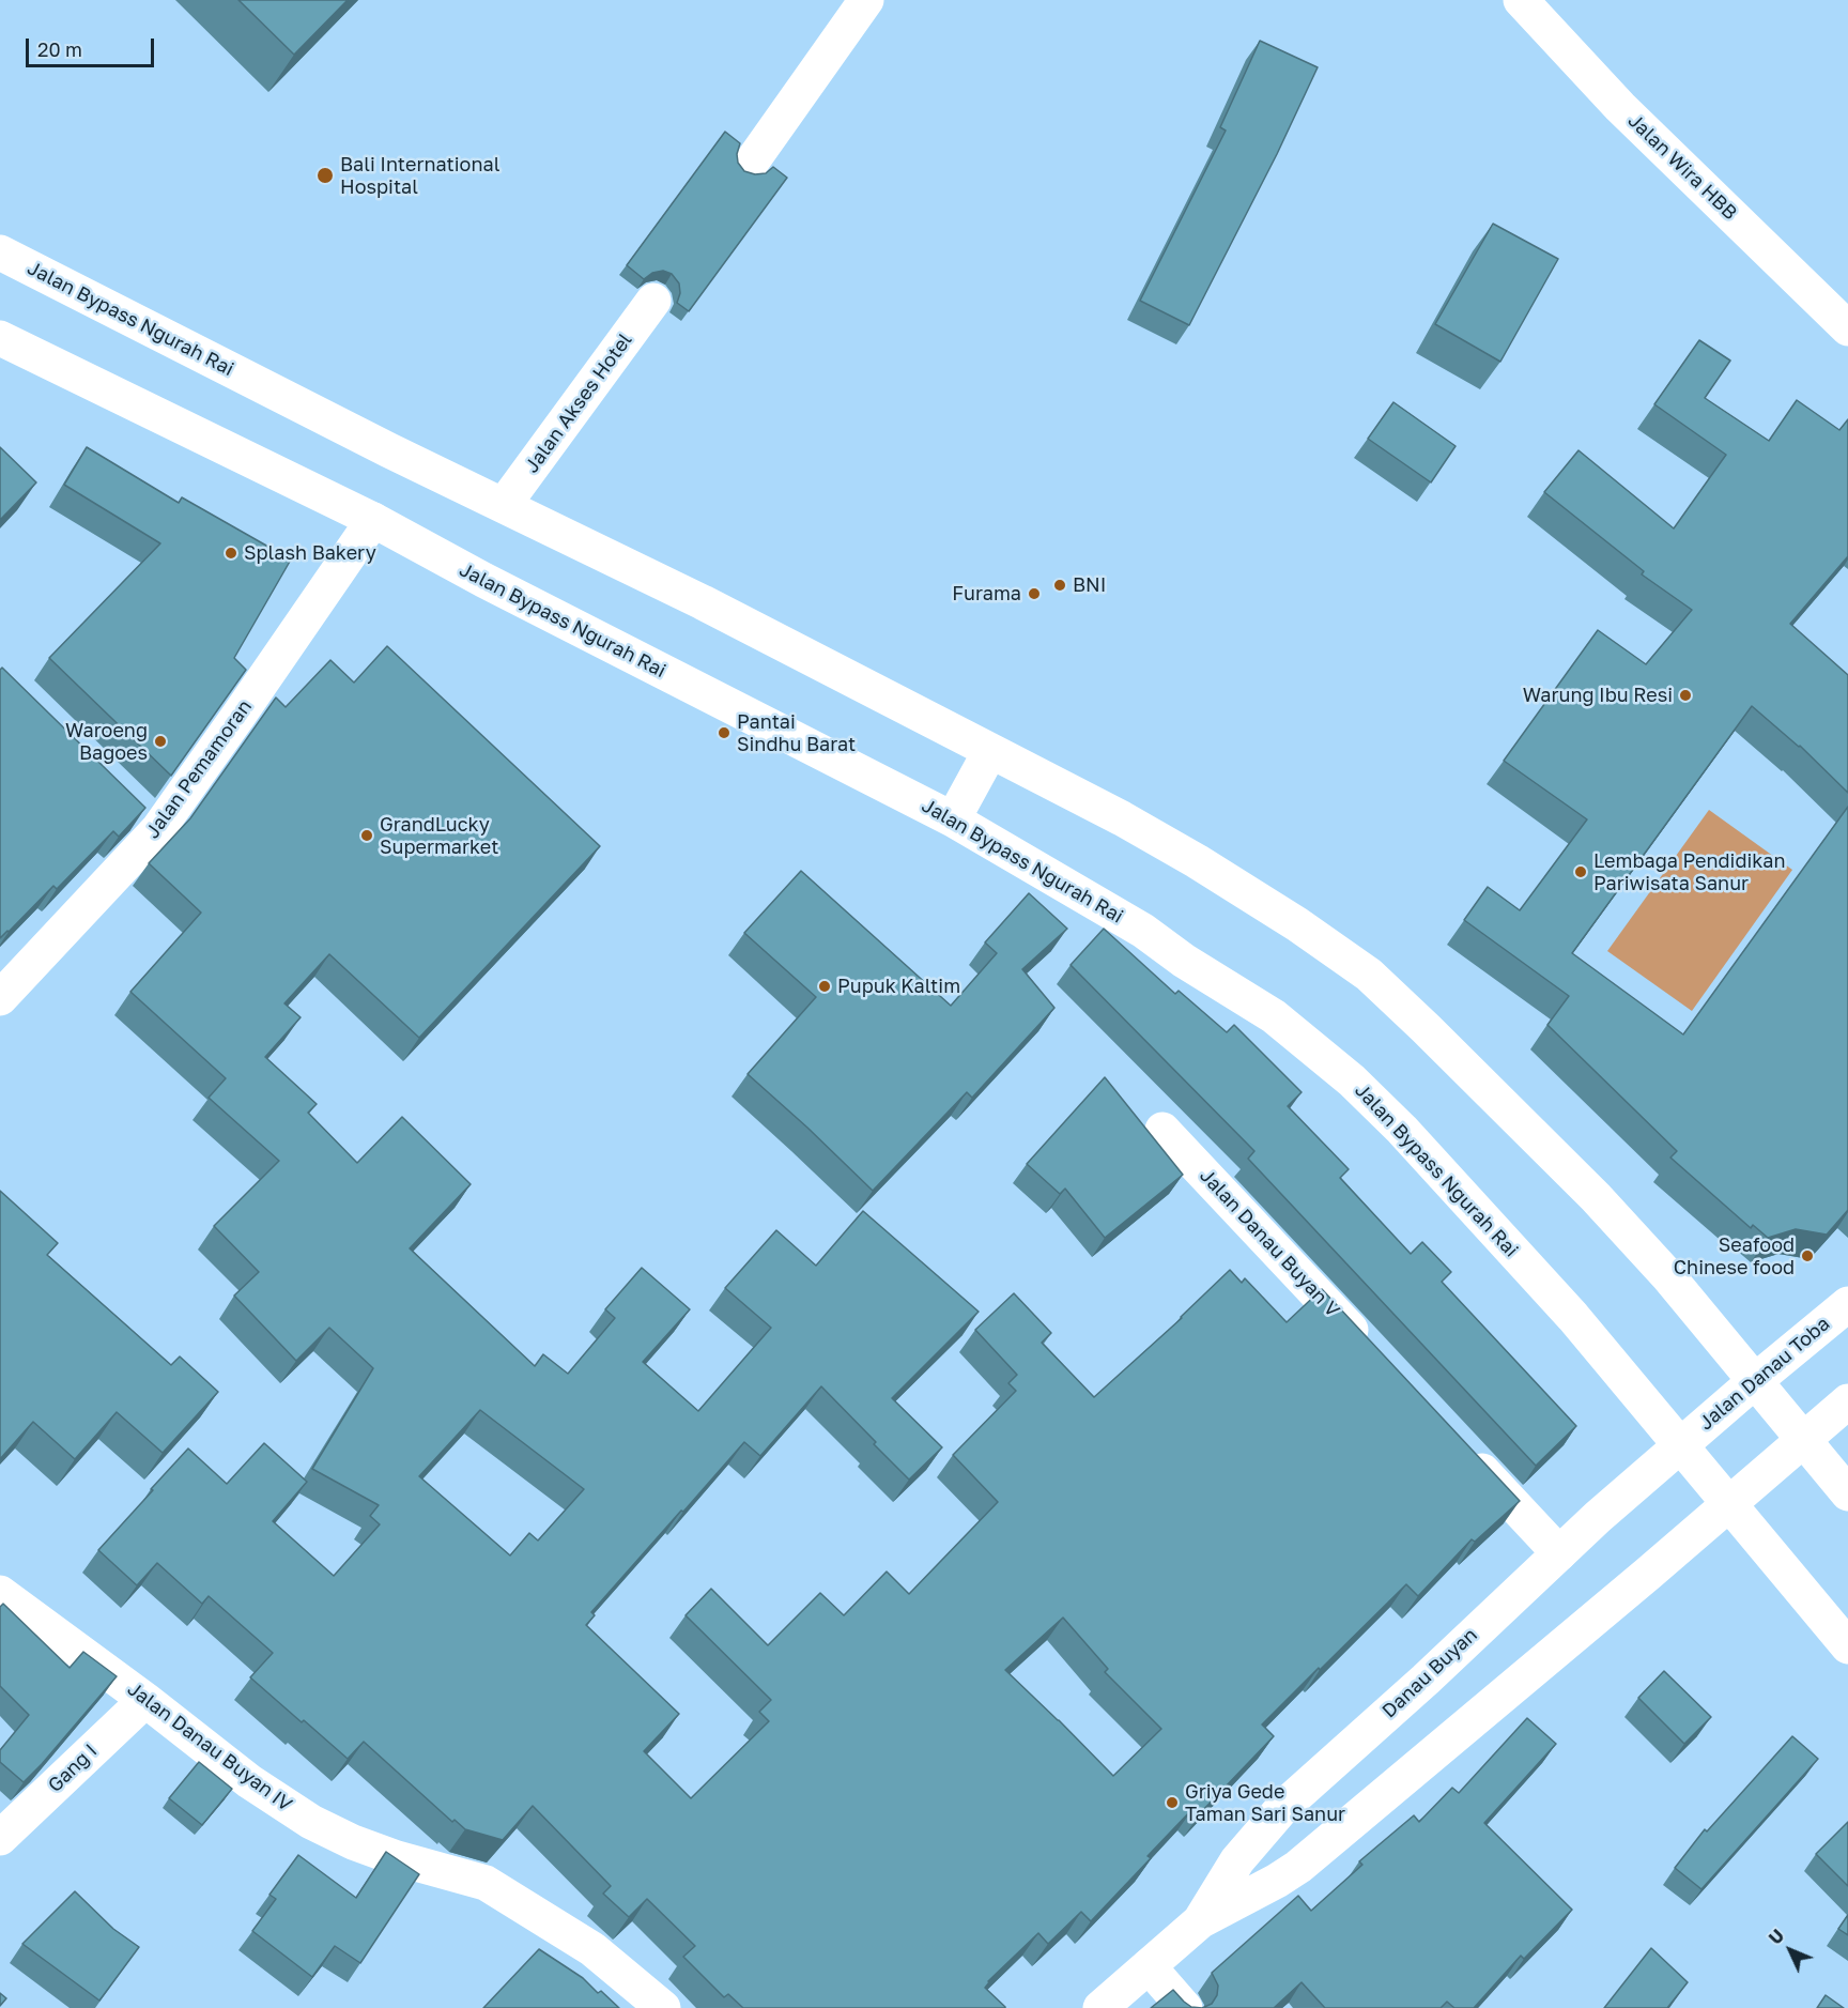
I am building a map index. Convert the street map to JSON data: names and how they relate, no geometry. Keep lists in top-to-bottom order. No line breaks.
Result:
{"streets":{"main road":["Jalan Wira HBB","Jalan Bypass Ngurah Rai","Jalan Akses Hotel","Jalan Pemamoran","Jalan Danau Buyan V","Jalan Danau Toba","Danau Buyan","Jalan Danau Buyan IV","Gang I"]},"crossings":[["Jalan Bypass Ngurah Rai","Jalan Akses Hotel"],["Jalan Bypass Ngurah Rai","Jalan Pemamoran"],["Jalan Bypass Ngurah Rai","Jalan Danau Toba"],["Jalan Bypass Ngurah Rai","Danau Buyan"],["Jalan Danau Toba","Danau Buyan"],["Jalan Danau Buyan IV","Gang I"]],"places":["Bali International Hospital","Splash Bakery","BNI","Furama","Warung Ibu Resi","Pantai Sindhu Barat","Waroeng Bagoes","GrandLucky Supermarket","Lembaga Pendidikan Pariwisata Sanur","Pupuk Kaltim","Seafood Chinese food","Griya Gede Taman Sari Sanur"],"scale_bar":"20 m","north":"top left"}
